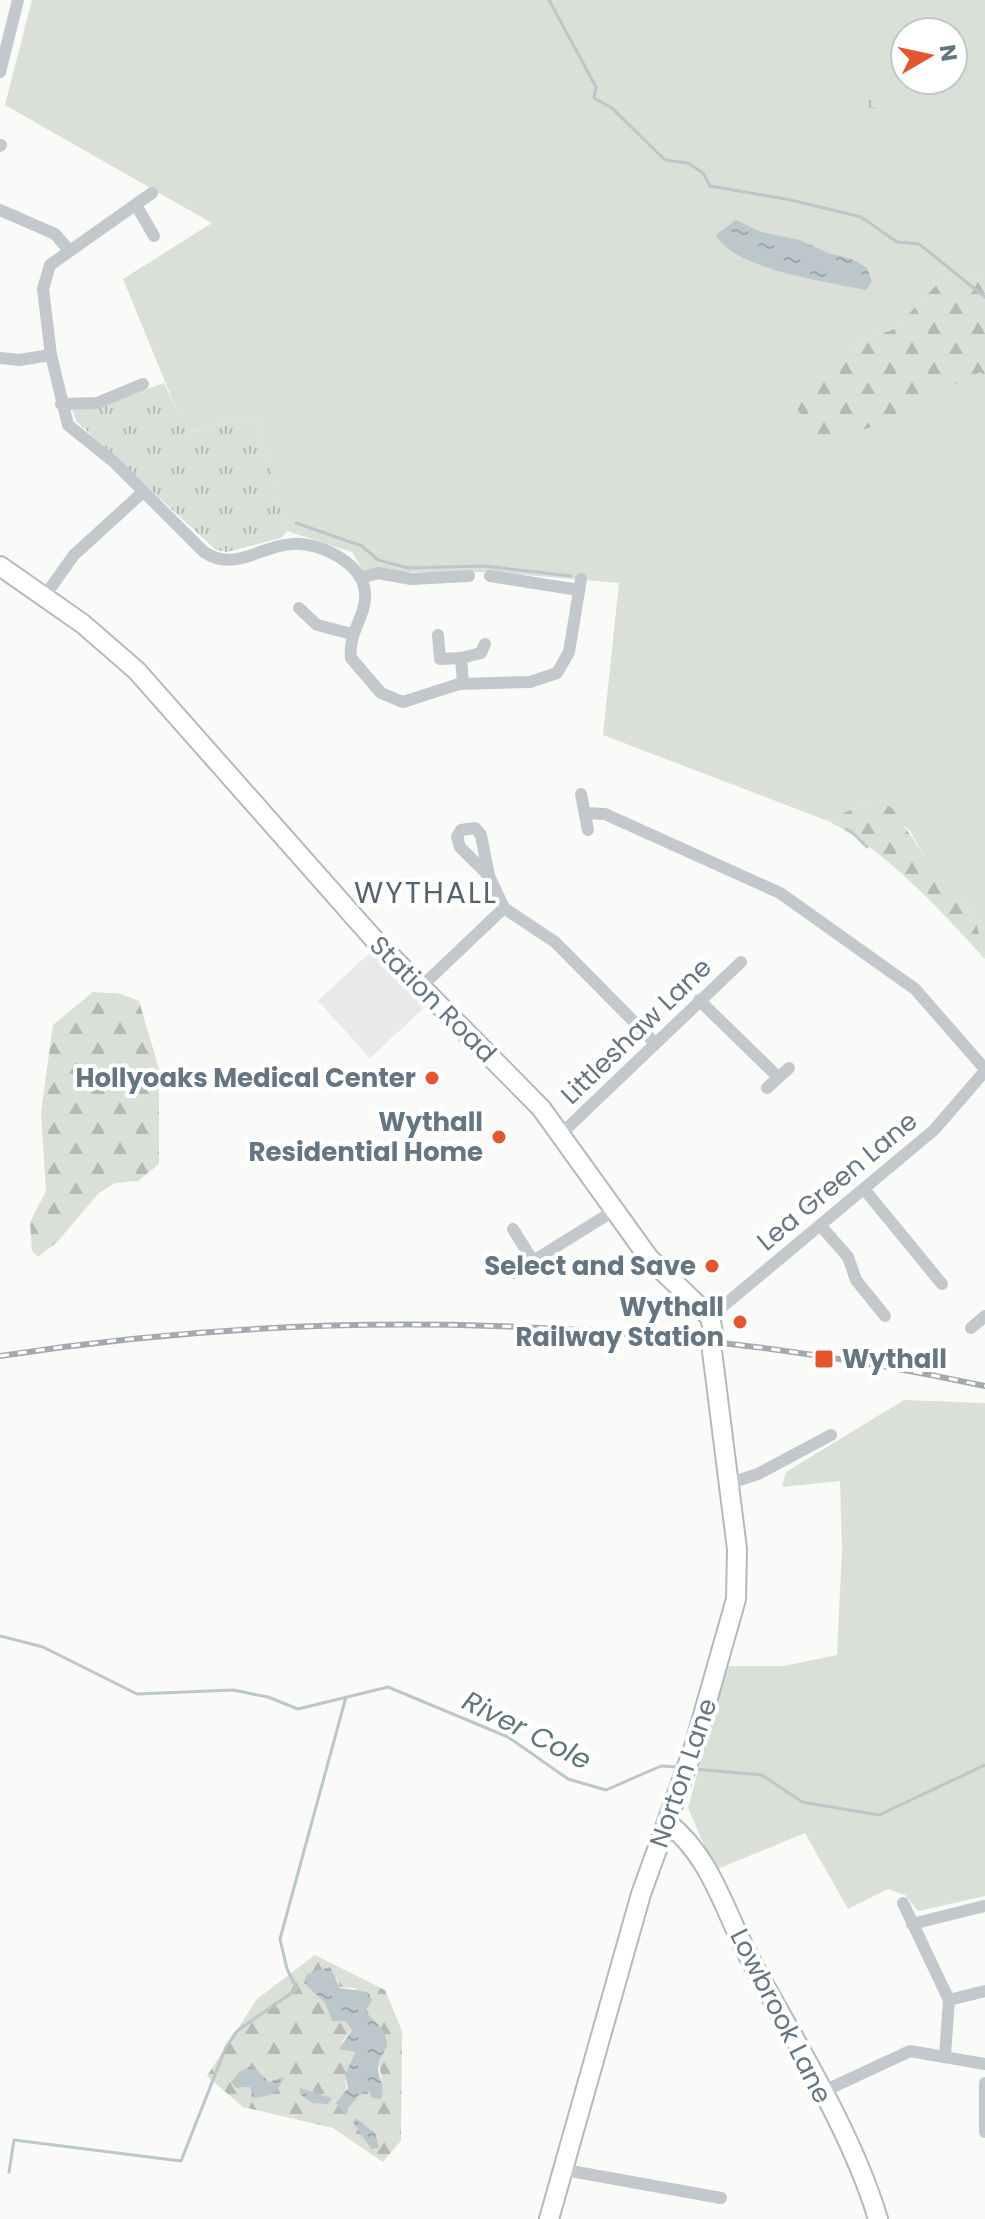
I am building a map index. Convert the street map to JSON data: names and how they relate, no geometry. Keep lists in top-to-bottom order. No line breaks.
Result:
{"streets":{"street":["Station Road","Littleshaw Lane","Lea Green Lane","Norton Lane","Lowbrook Lane"]},"crossings":[["Station Road","Littleshaw Lane"],["Station Road","Lea Green Lane"],["Station Road","Norton Lane"],["Lea Green Lane","Norton Lane"],["Norton Lane","Lowbrook Lane"]],"districts":["WYTHALL"],"water":["River Cole"],"places":{"other":["Hollyoaks Medical Center","Wythall Residential Home","Select and Save","Wythall Railway Station"],"transit":["Wythall"]},"north":"right"}
